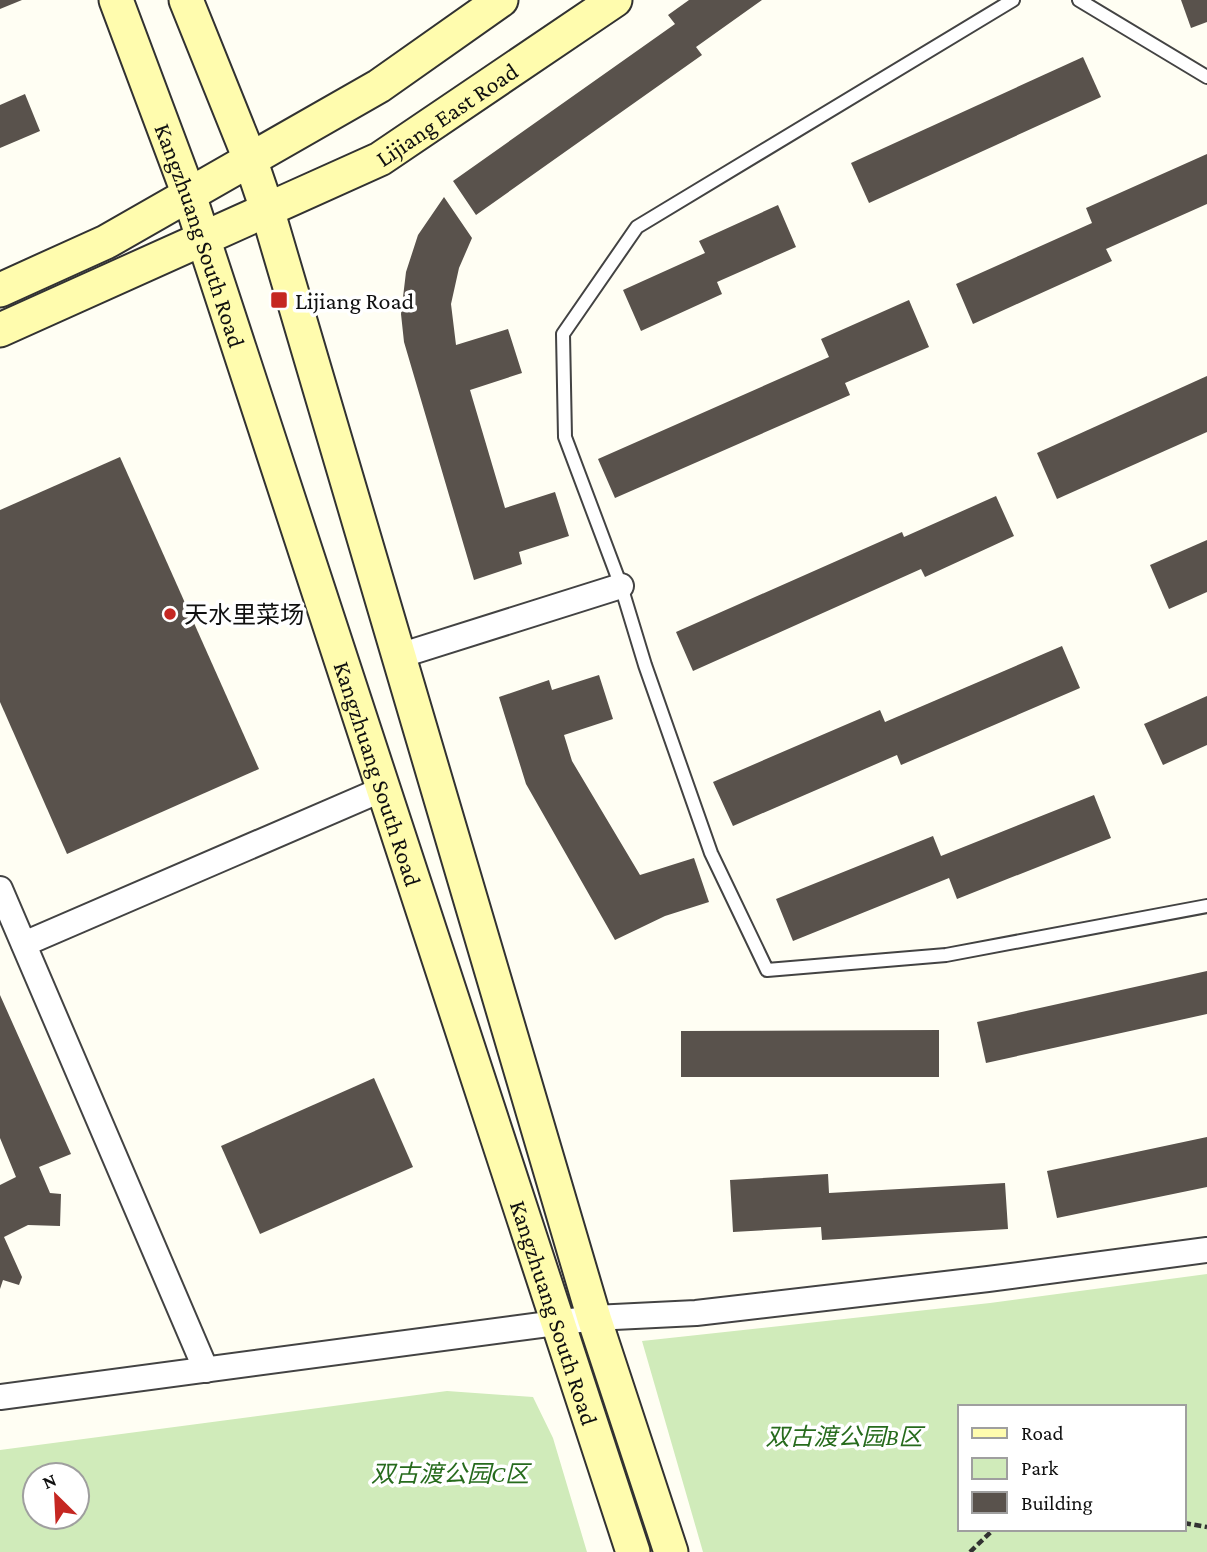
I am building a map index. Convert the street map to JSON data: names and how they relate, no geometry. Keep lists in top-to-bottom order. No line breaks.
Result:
{"streets":{"main road":["Lijiang East Road","Kangzhuang South Road"]},"crossings":[["Lijiang East Road","Kangzhuang South Road"]],"parks":["双古渡公园B区","双古渡公园C区"],"places":{"transit":["Lijiang Road"],"other":["天水里菜场"]},"legend":["Road","Park","Building"],"north":"top left"}
